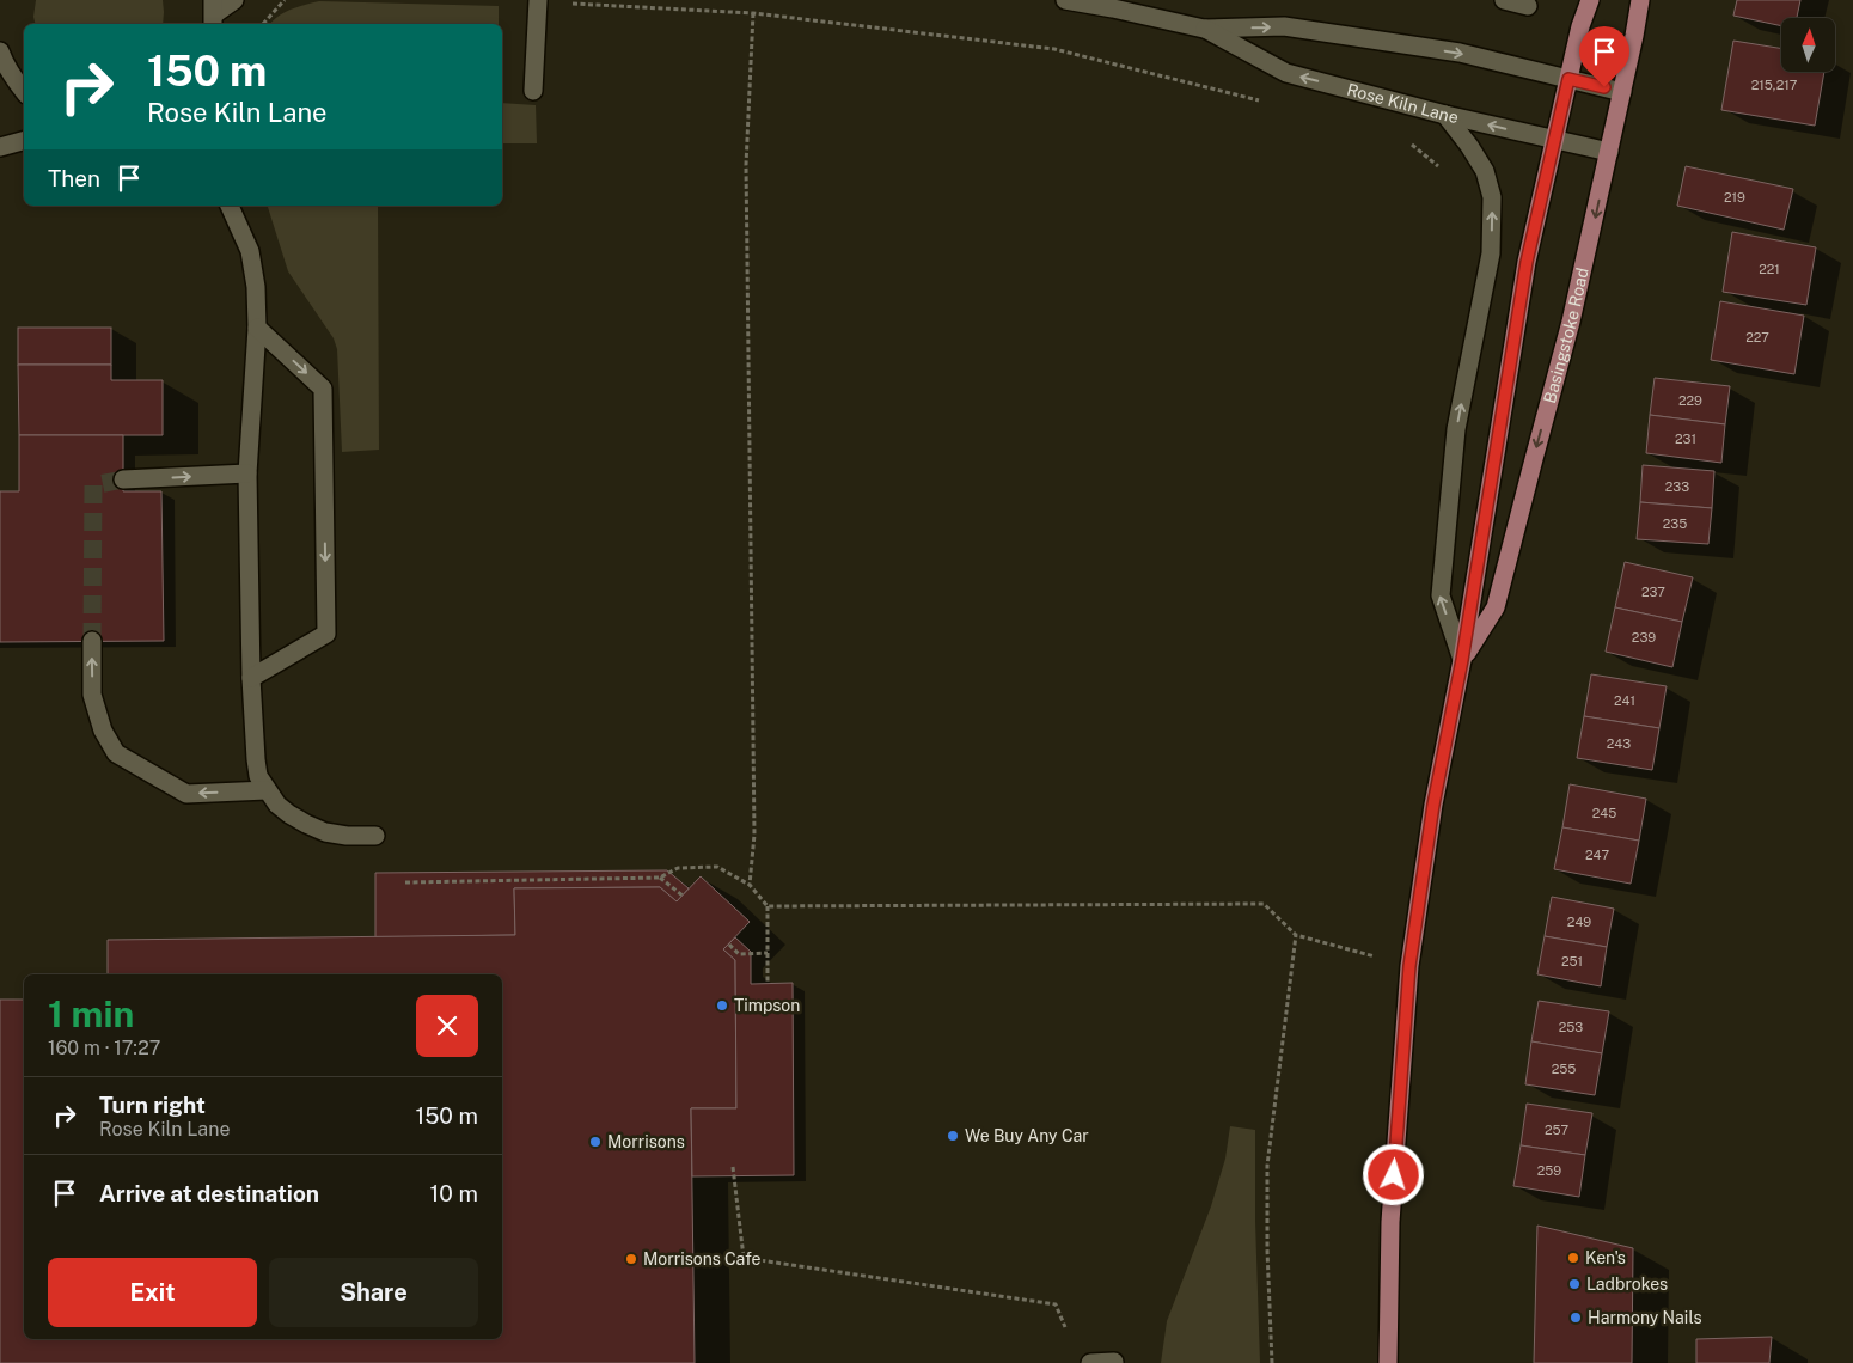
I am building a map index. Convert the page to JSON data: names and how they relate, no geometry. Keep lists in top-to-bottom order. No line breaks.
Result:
{"streets":{"main road":["Basingstoke Road"],"street":["Rose Kiln Lane"]},"crossings":[["Rose Kiln Lane","Basingstoke Road"]],"places":["Timpson","We Buy Any Car","Morrisons","Ken's","Morrisons Cafe","Ladbrokes","Harmony Nails"],"house_numbers":["215,217","219","221","227","229","231","233","235","237","239","241","243","245","247","249","251","253","255","257","259"],"north":"top","page":{"turn":["150 m","Rose Kiln Lane"],"then":"Then","heading":["1 min","160 m · 17:27"],"list":[{"name":"Turn right","note":"Rose Kiln Lane","value":"150 m"},{"name":"Arrive at destination","value":"10 m"}],"buttons":["Exit","Share"]}}
